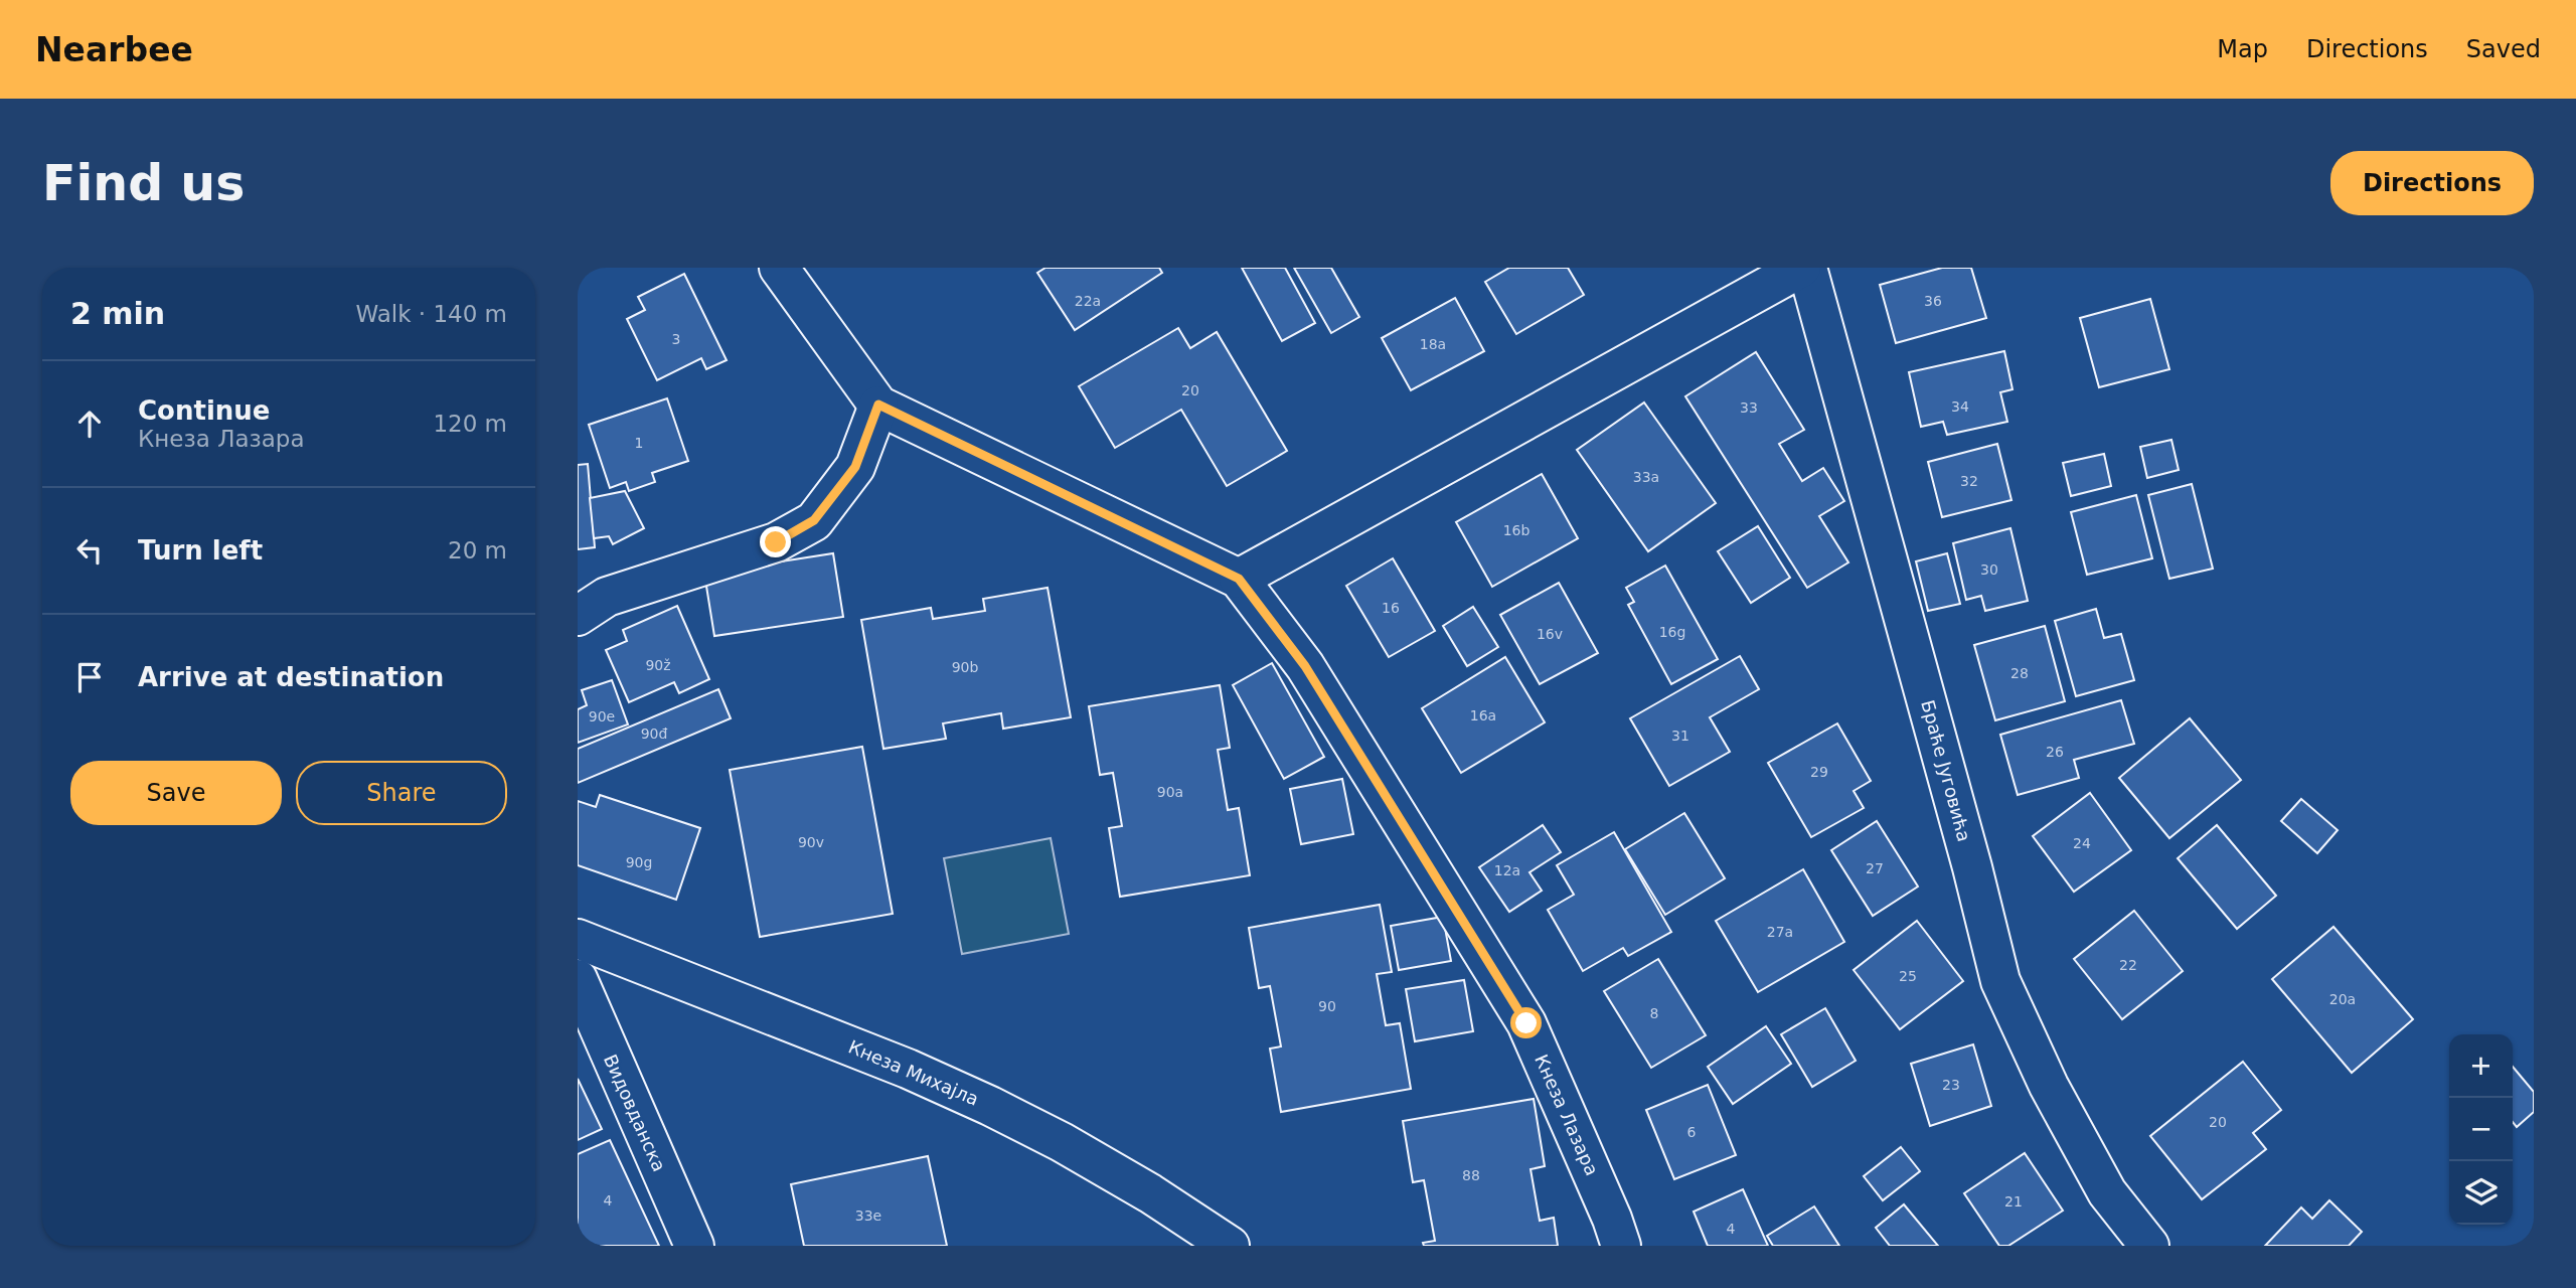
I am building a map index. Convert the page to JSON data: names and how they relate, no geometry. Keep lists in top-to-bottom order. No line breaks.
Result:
{"streets":{"street":["Браће Југовића","Кнеза Михајла","Видовданска","Кнеза Лазара"]},"house_numbers":["22a","36","3","18a","20","34","33","1","33a","32","16b","30","16","16g","16v","90ž","90b","28","16a","90e","90đ","31","26","29","90a","90v","24","90g","27","12a","27a","22","25","20a","90","8","23","20","6","88","4","21","33e","4"],"page":{"header":"Nearbee","nav":["Map","Directions","Saved"],"buttons":["Directions",["Save","Share"]],"title":"Find us","heading":["2 min","Walk · 140 m"],"list":[["Continue","Кнеза Лазара","120 m"],["Turn left","20 m"],"Arrive at destination"],"map_buttons":["+","−"]}}
